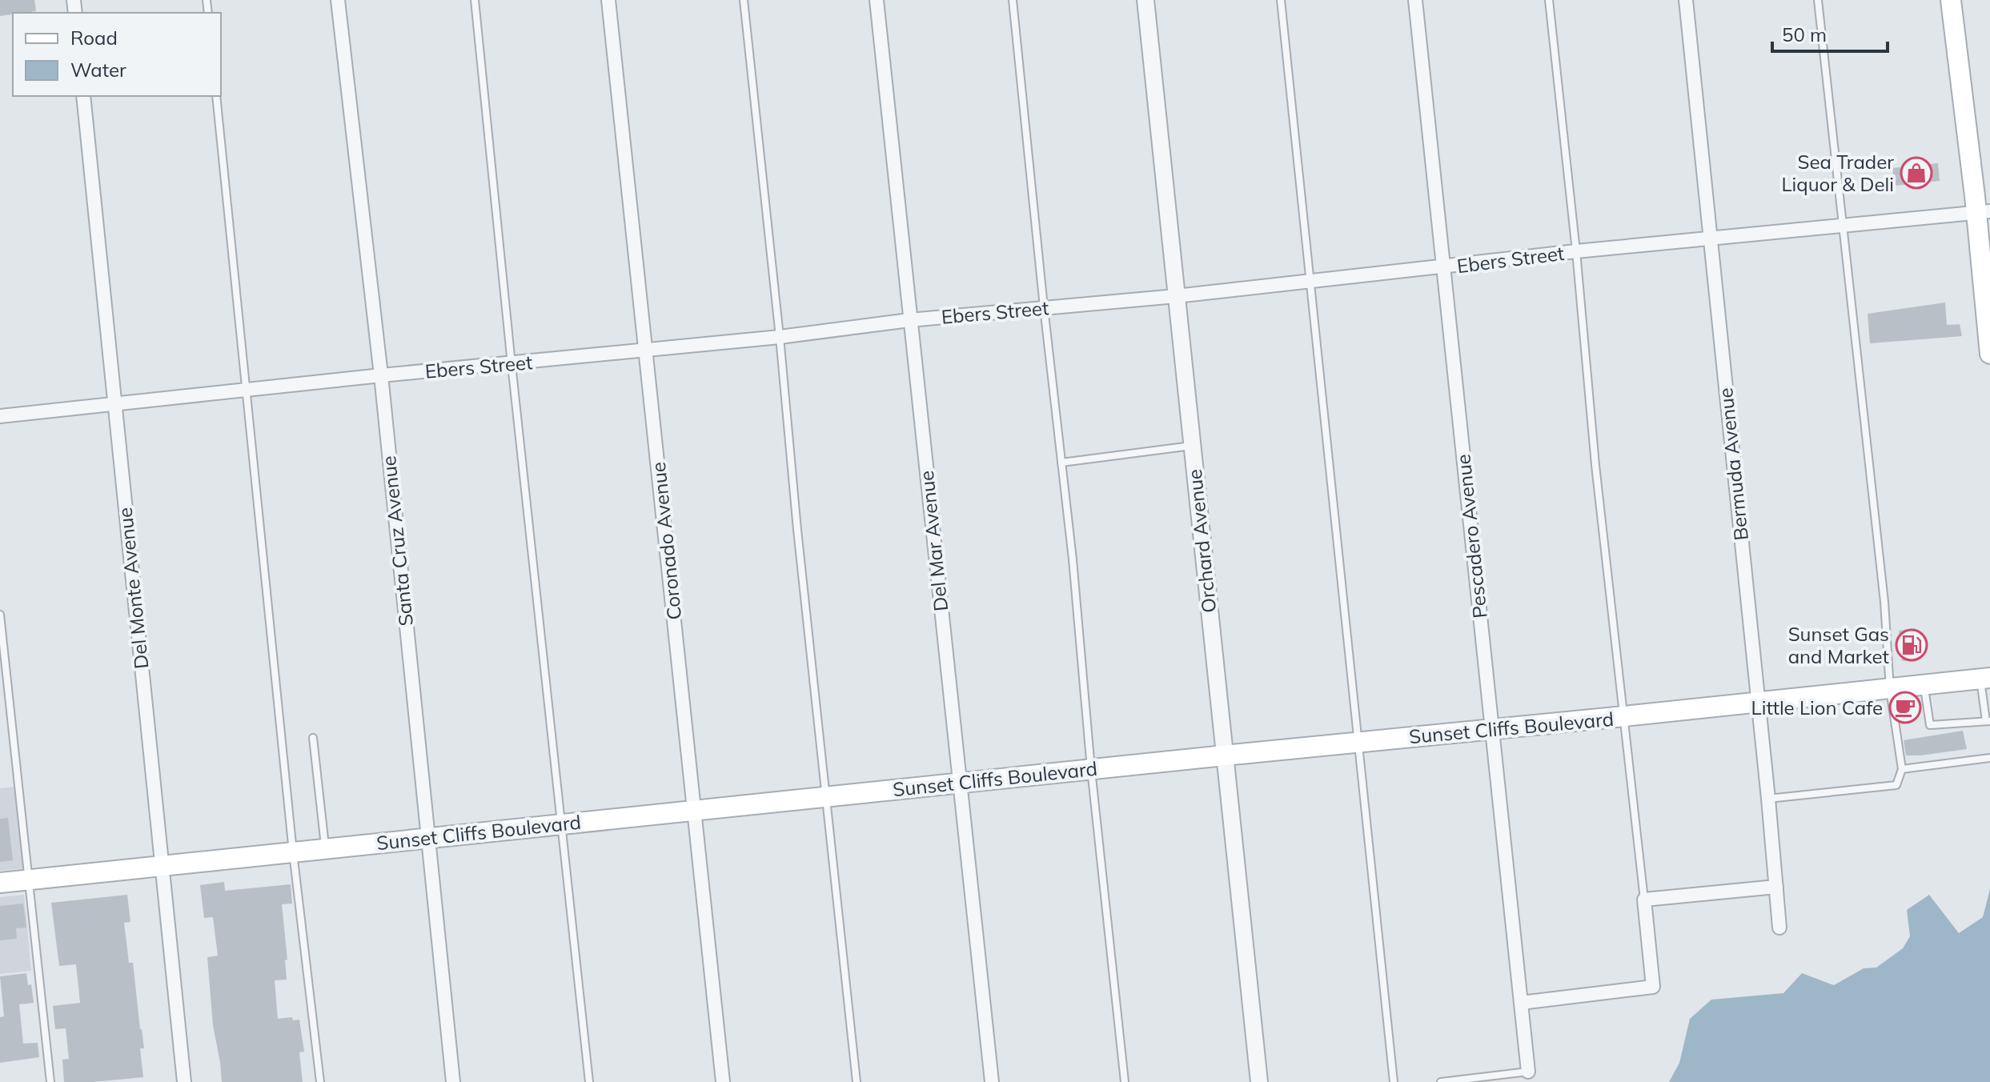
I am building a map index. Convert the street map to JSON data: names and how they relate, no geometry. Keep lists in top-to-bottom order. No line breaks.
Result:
{"streets":{"main road":["Sunset Cliffs Boulevard"],"street":["Ebers Street","Bermuda Avenue","Pescadero Avenue","Santa Cruz Avenue","Coronado Avenue","Del Mar Avenue","Orchard Avenue","Del Monte Avenue"]},"crossings":[["Ebers Street","Bermuda Avenue"],["Ebers Street","Pescadero Avenue"],["Ebers Street","Santa Cruz Avenue"],["Ebers Street","Coronado Avenue"],["Ebers Street","Del Mar Avenue"],["Ebers Street","Orchard Avenue"],["Ebers Street","Del Monte Avenue"],["Bermuda Avenue","Sunset Cliffs Boulevard"],["Pescadero Avenue","Sunset Cliffs Boulevard"],["Santa Cruz Avenue","Sunset Cliffs Boulevard"],["Coronado Avenue","Sunset Cliffs Boulevard"],["Del Mar Avenue","Sunset Cliffs Boulevard"],["Orchard Avenue","Sunset Cliffs Boulevard"],["Del Monte Avenue","Sunset Cliffs Boulevard"]],"places":{"shop":["Sea Trader Liquor & Deli"],"fuel station":["Sunset Gas and Market"],"cafe":["Little Lion Cafe"]},"legend":["Road","Water"],"scale_bar":"50 m"}
